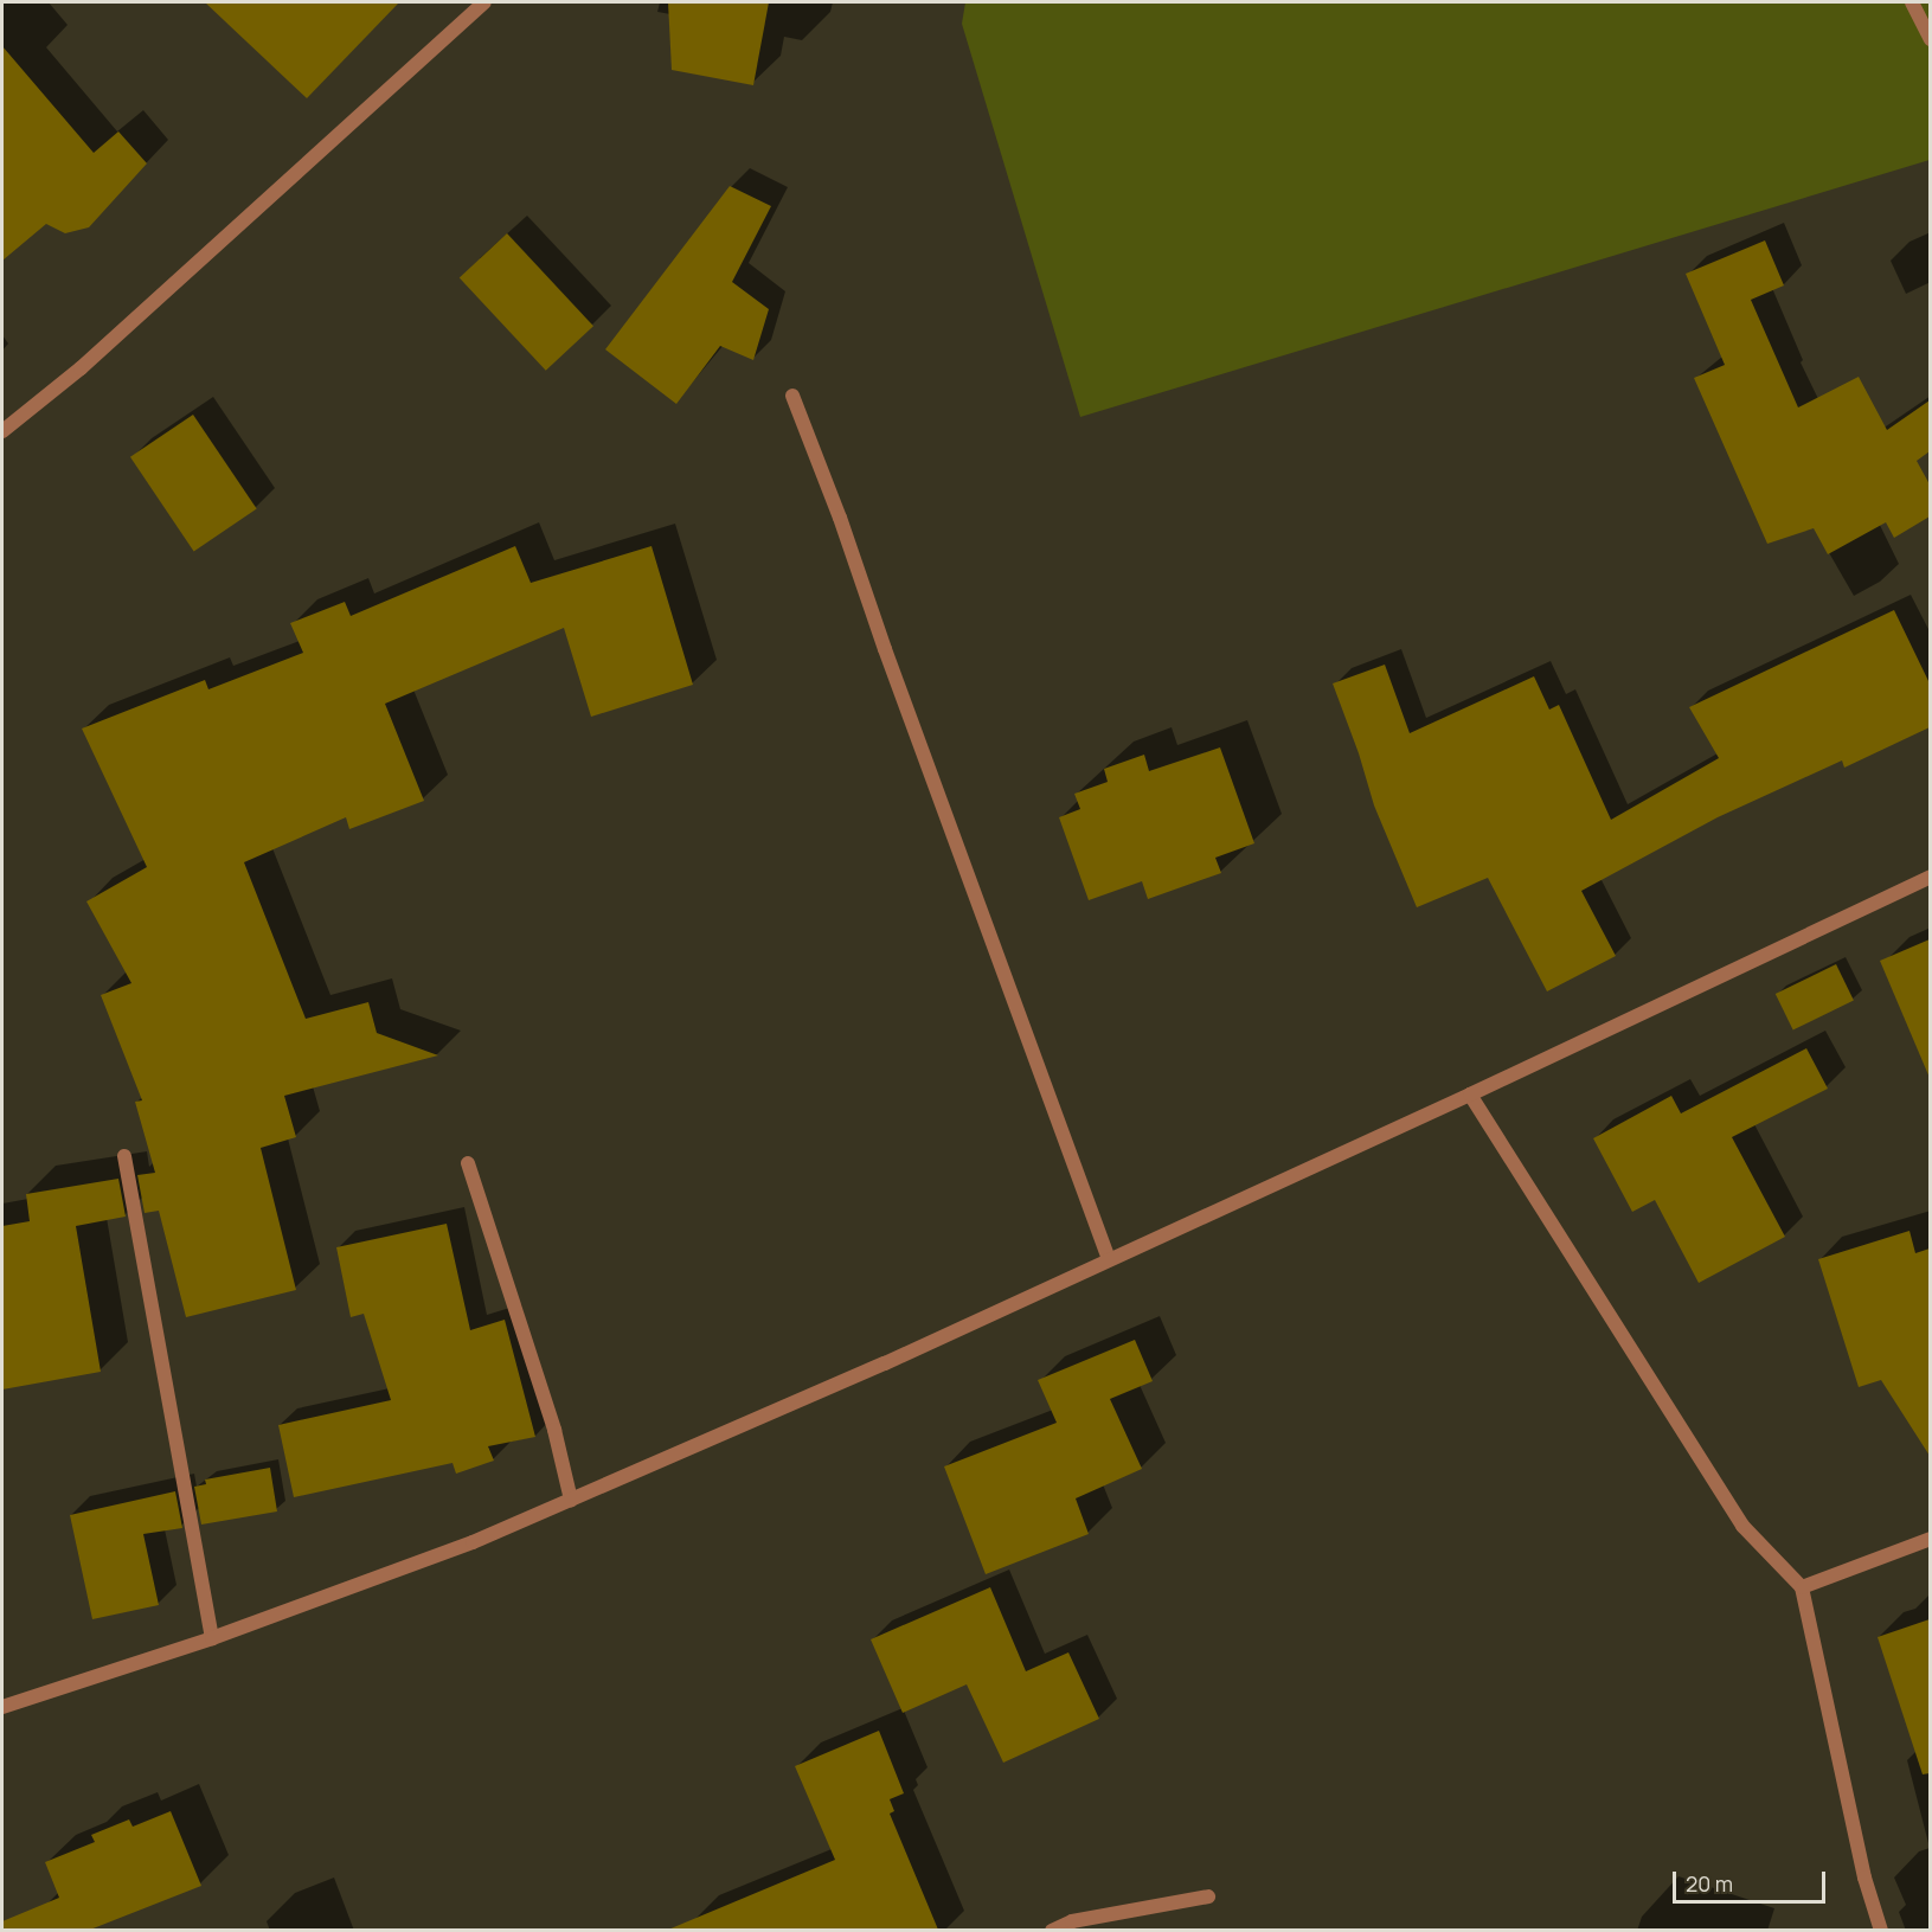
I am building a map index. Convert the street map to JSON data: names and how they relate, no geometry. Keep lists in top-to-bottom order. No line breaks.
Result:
{"scale_bar":"20 m"}
